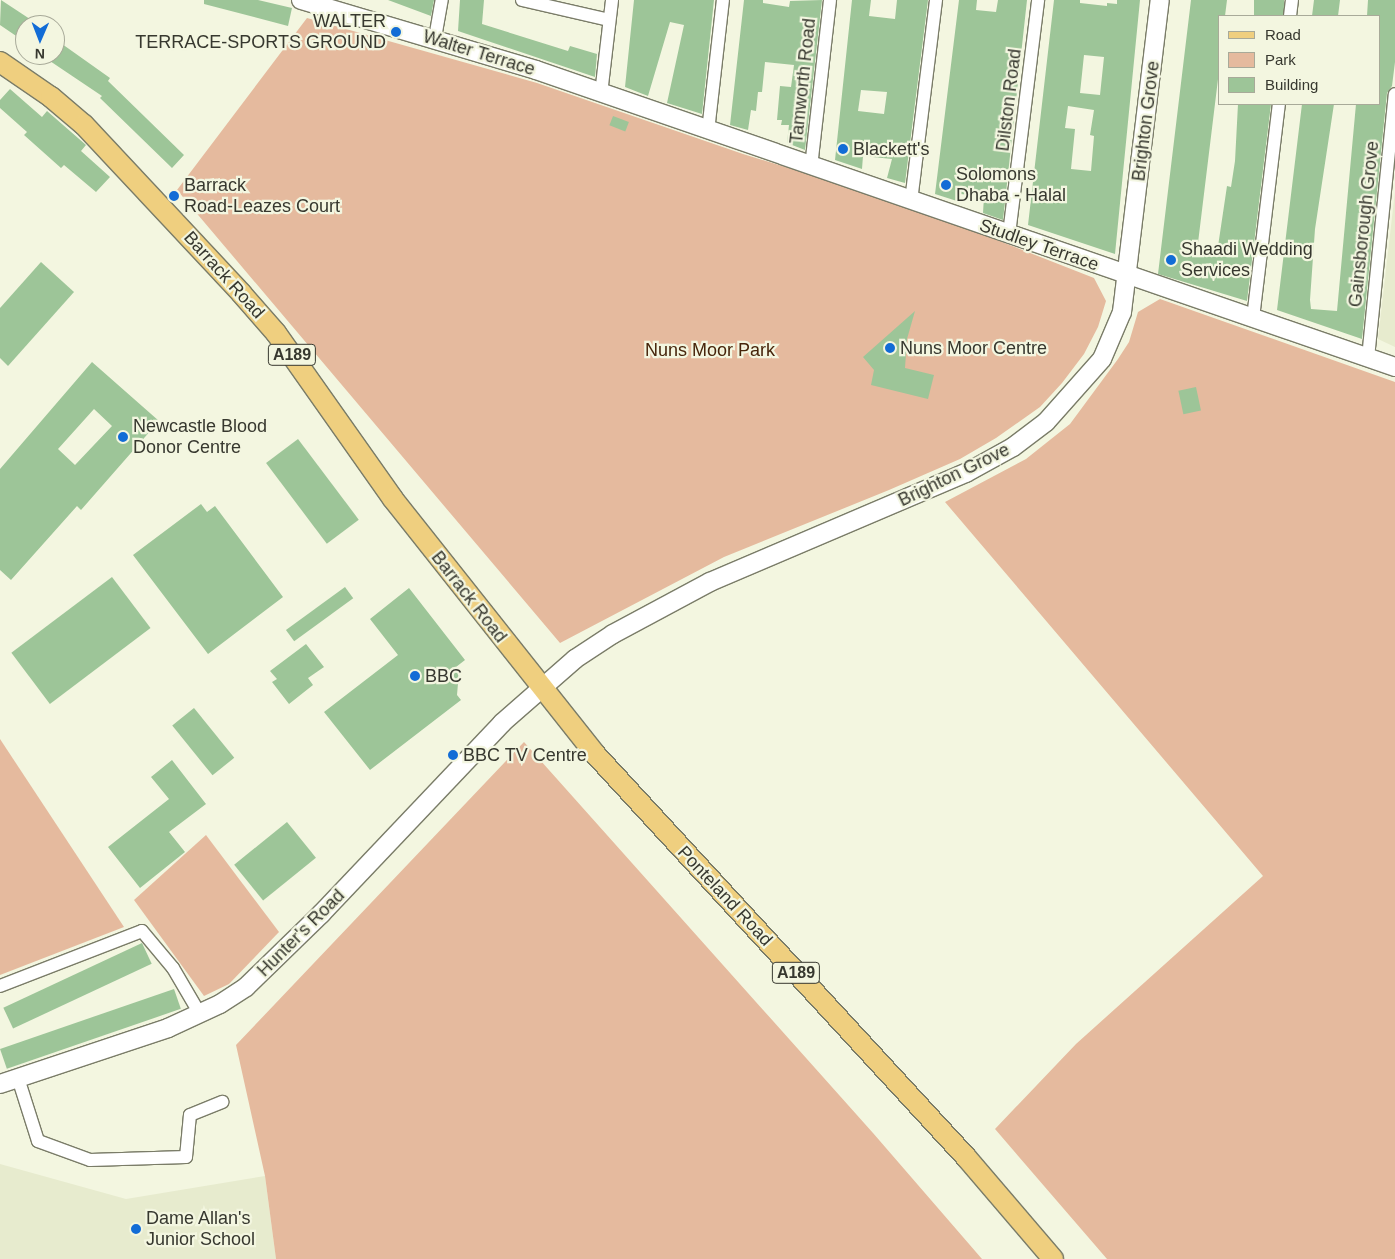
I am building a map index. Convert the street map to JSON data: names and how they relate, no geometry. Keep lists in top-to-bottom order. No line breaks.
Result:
{"streets":{"main road":["Barrack Road","A189","Ponteland Road"],"street":["Walter Terrace","Tamworth Road","Dilston Road","Brighton Grove","Gainsborough Grove","Studley Terrace","Hunter's Road"]},"crossings":[["Walter Terrace","Studley Terrace"],["Tamworth Road","Studley Terrace"],["Dilston Road","Studley Terrace"],["Brighton Grove","Studley Terrace"],["Brighton Grove","Barrack Road"],["Brighton Grove","Ponteland Road"],["Brighton Grove","Hunter's Road"],["Gainsborough Grove","Studley Terrace"],["Barrack Road","Ponteland Road"],["Barrack Road","Hunter's Road"],["Ponteland Road","Hunter's Road"]],"parks":["Nuns Moor Park"],"places":["WALTER TERRACE-SPORTS GROUND","Blackett's","Solomons Dhaba - Halal","Barrack Road-Leazes Court","Shaadi Wedding Services","Nuns Moor Centre","Newcastle Blood Donor Centre","BBC","BBC TV Centre","Dame Allan's Junior School"],"legend":["Road","Park","Building"],"north":"bottom"}
